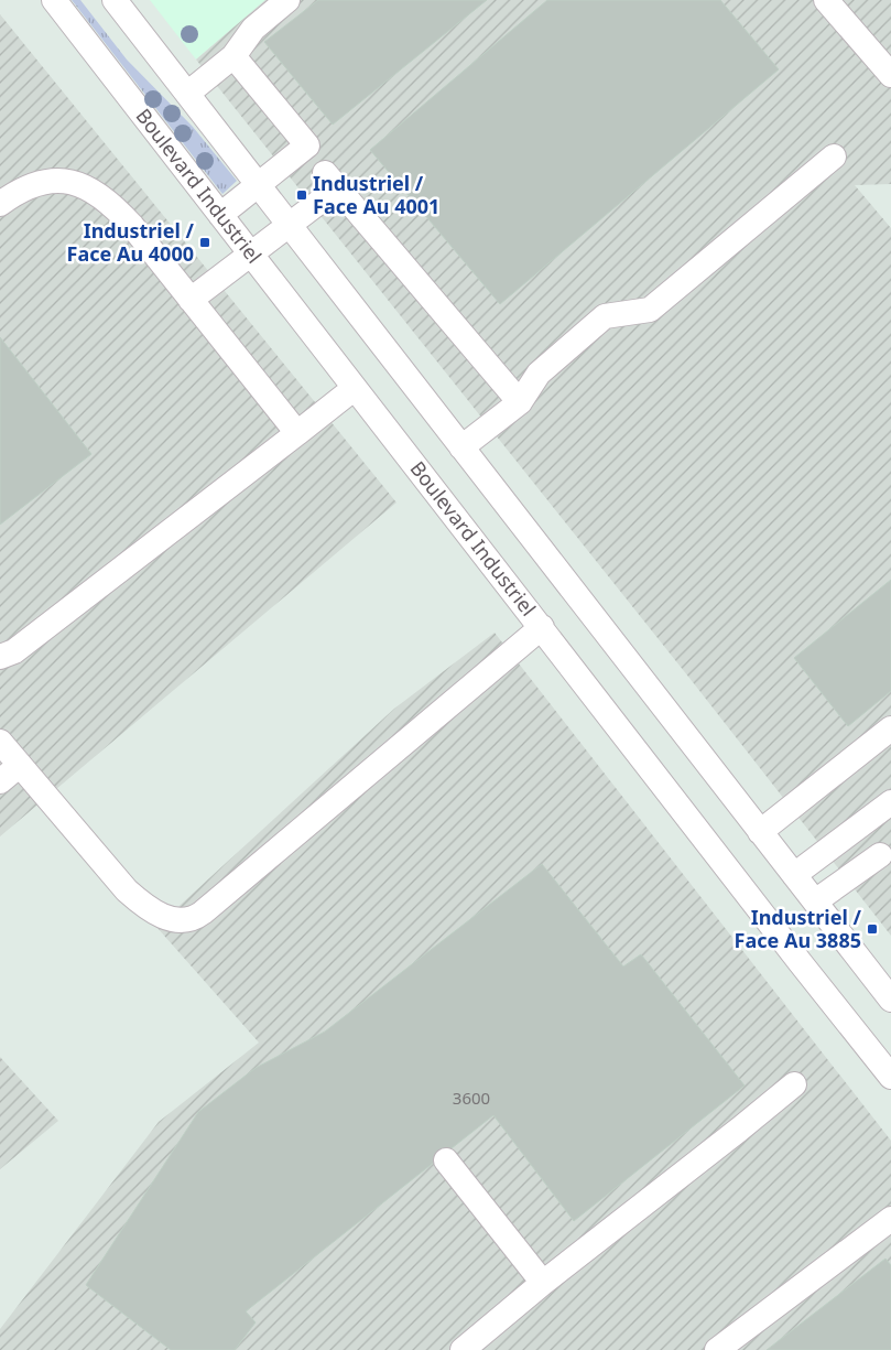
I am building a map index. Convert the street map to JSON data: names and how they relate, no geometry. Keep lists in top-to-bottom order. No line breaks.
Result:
{"streets":{"street":["Boulevard Industriel"]},"places":{"transit":["Industriel / Face Au 4001","Industriel / Face Au 4000","Industriel / Face Au 3885"]},"house_numbers":["3600"]}
